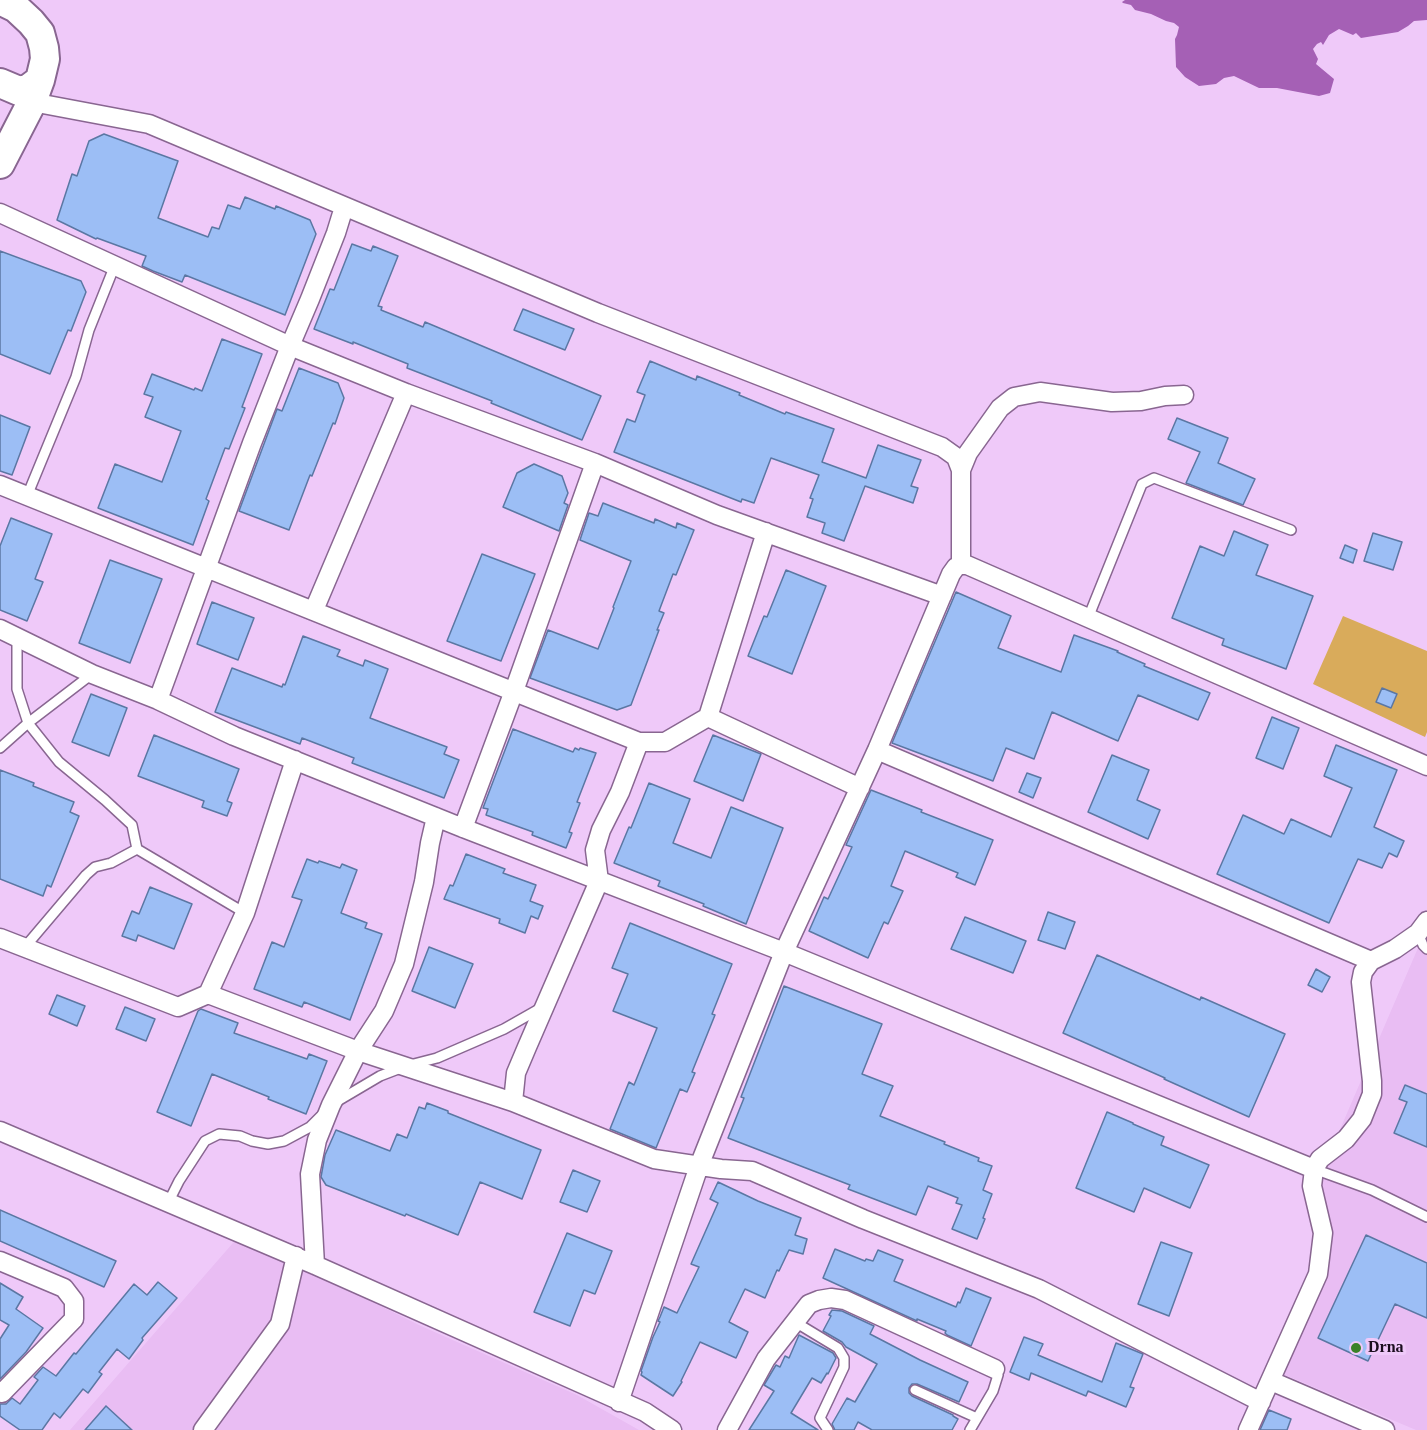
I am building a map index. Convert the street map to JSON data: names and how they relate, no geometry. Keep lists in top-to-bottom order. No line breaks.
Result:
{"places":["Drna"]}
